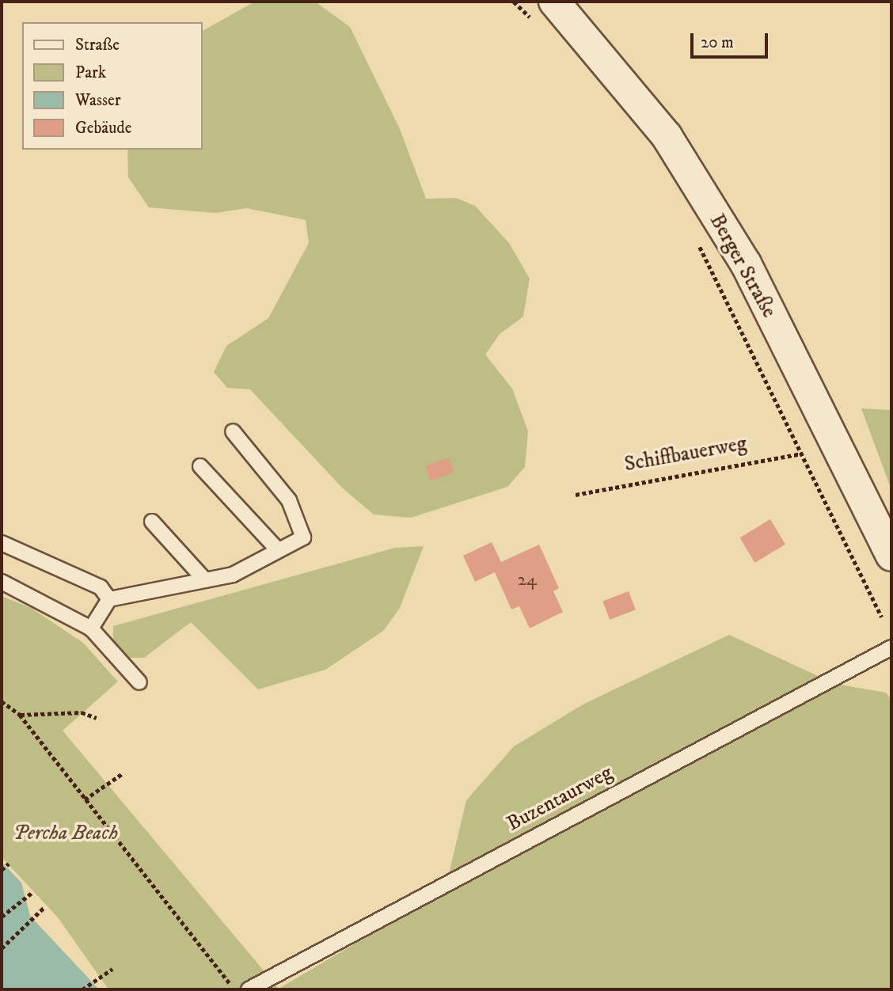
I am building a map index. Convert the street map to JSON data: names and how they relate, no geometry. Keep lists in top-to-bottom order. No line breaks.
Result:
{"streets":{"main road":["Berger Straße"],"lane":["Buzentaurweg"],"path":["Schiffbauerweg"]},"parks":["Percha Beach"],"house_numbers":["24"],"legend":["Straße","Park","Wasser","Gebäude"],"scale_bar":"20 m"}
